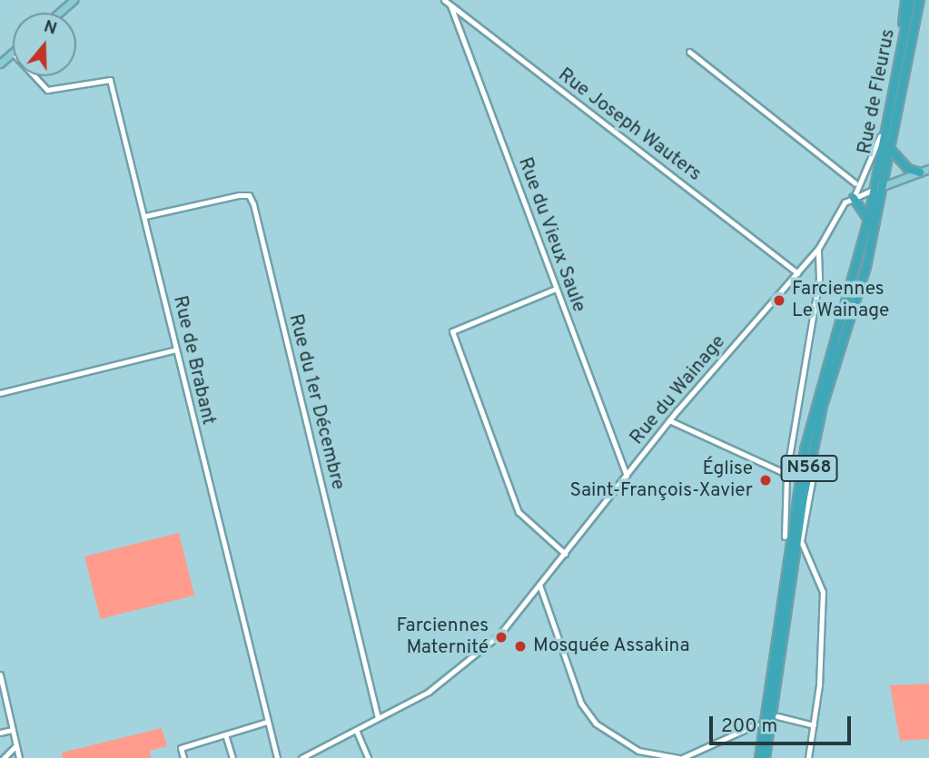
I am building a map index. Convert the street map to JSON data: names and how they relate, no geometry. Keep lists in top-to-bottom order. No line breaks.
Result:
{"streets":{"highway":["Rue de Fleurus","N568"],"street":["Rue Joseph Wauters","Rue du Vieux Saule","Rue de Brabant","Rue du Wainage","Rue du 1er Décembre"]},"crossings":[["Rue de Fleurus","Rue du Wainage"],["Rue de Fleurus","N568"],["Rue Joseph Wauters","Rue du Vieux Saule"],["Rue Joseph Wauters","Rue du Wainage"],["Rue du Vieux Saule","Rue du Wainage"],["Rue de Brabant","Rue du 1er Décembre"],["Rue du Wainage","Rue du 1er Décembre"],["Rue du Wainage","N568"]],"places":["Farciennes Le Wainage","Église Saint-François-Xavier","Farciennes Maternité","Mosquée Assakina"],"scale_bar":"200 m","north":"top"}
